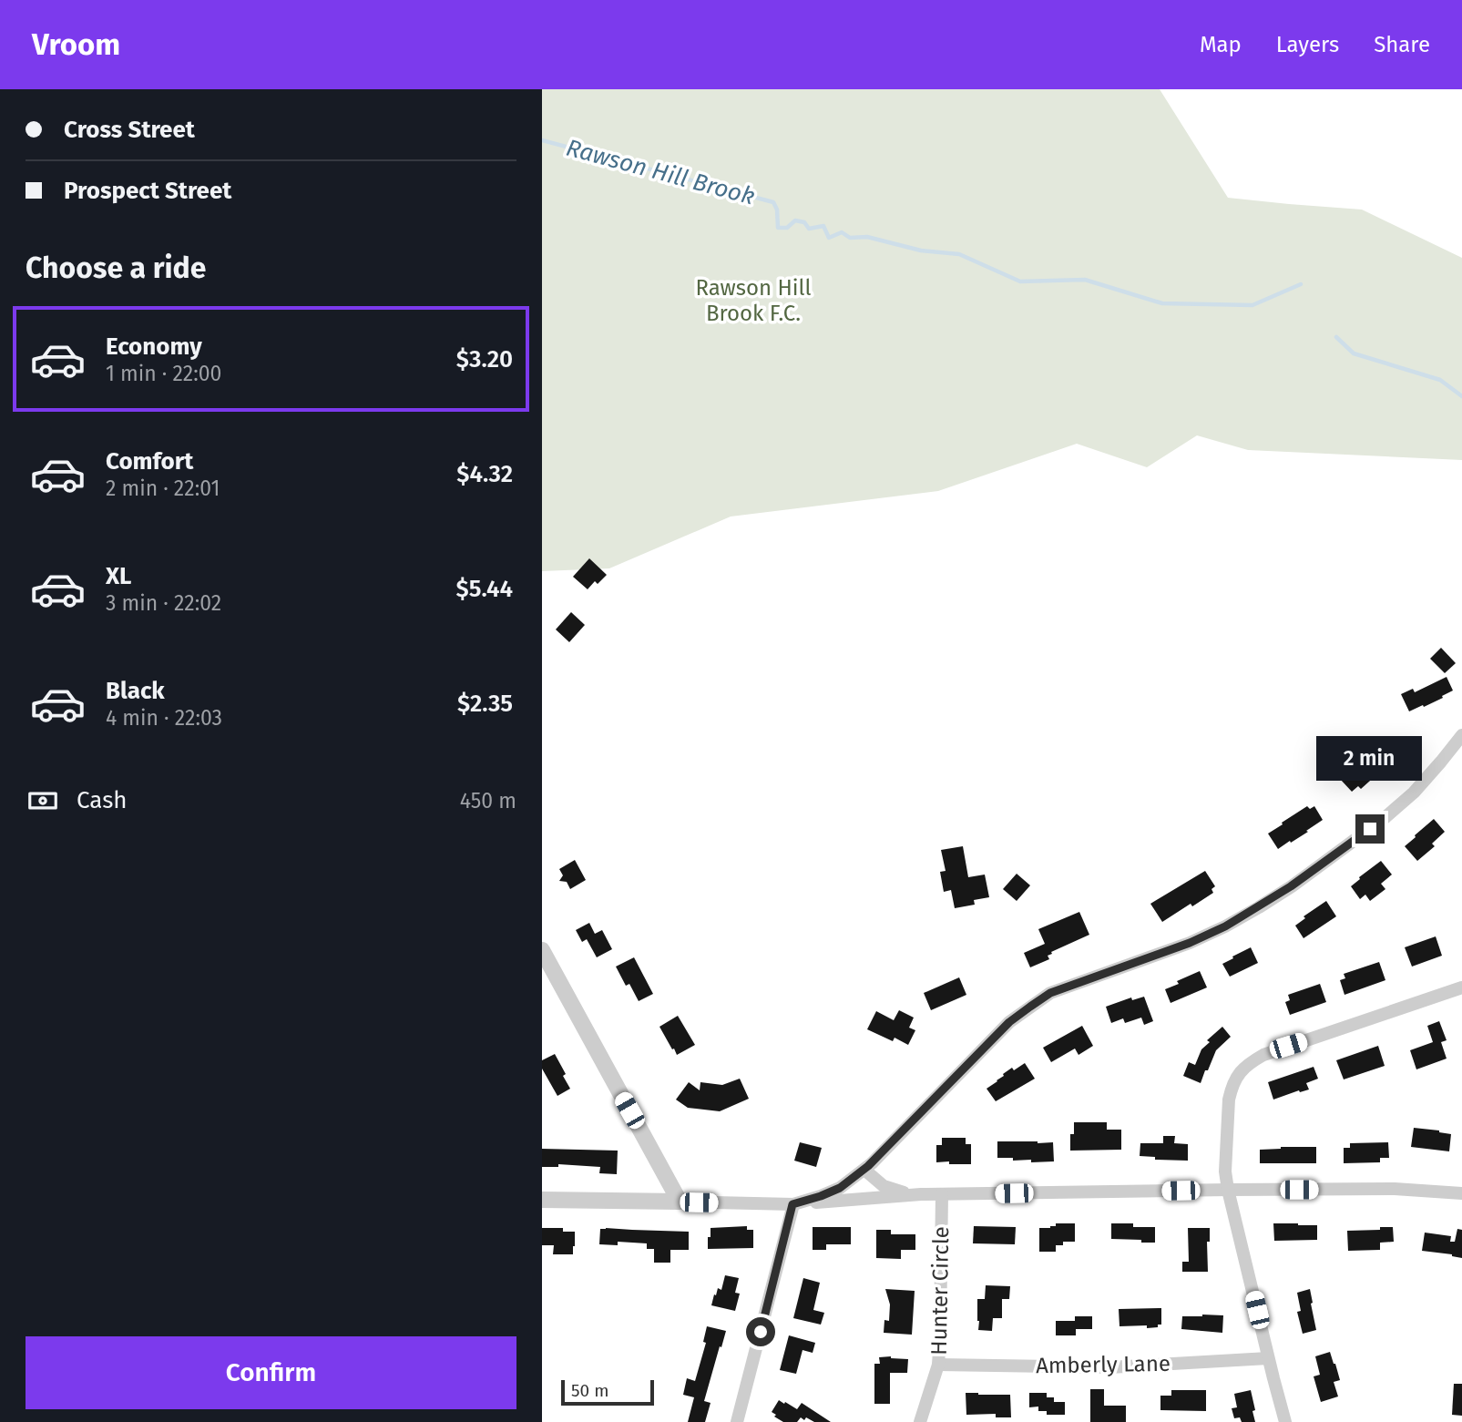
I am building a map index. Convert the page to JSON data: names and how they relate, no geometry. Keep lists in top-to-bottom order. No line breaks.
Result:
{"streets":{"street":["Hunter Circle","Amberly Lane"]},"crossings":[["Hunter Circle","Amberly Lane"]],"water":["Rawson Hill Brook"],"parks":["Rawson Hill Brook F.C."],"scale_bar":"50 m","page":{"header":"Vroom","nav":["Map","Layers","Share"],"banner":["Cross Street","Prospect Street"],"heading":"Choose a ride","list":[{"name":"Economy","note":"1 min · 22:00","value":"$3.20"},{"name":"Comfort","note":"2 min · 22:01","value":"$4.32"},{"name":"XL","note":"3 min · 22:02","value":"$5.44"},{"name":"Black","note":"4 min · 22:03","value":"$2.35"}],"bubble":"2 min","pay":["Cash","450 m"],"buttons":"Confirm","scale":"50 m"}}
